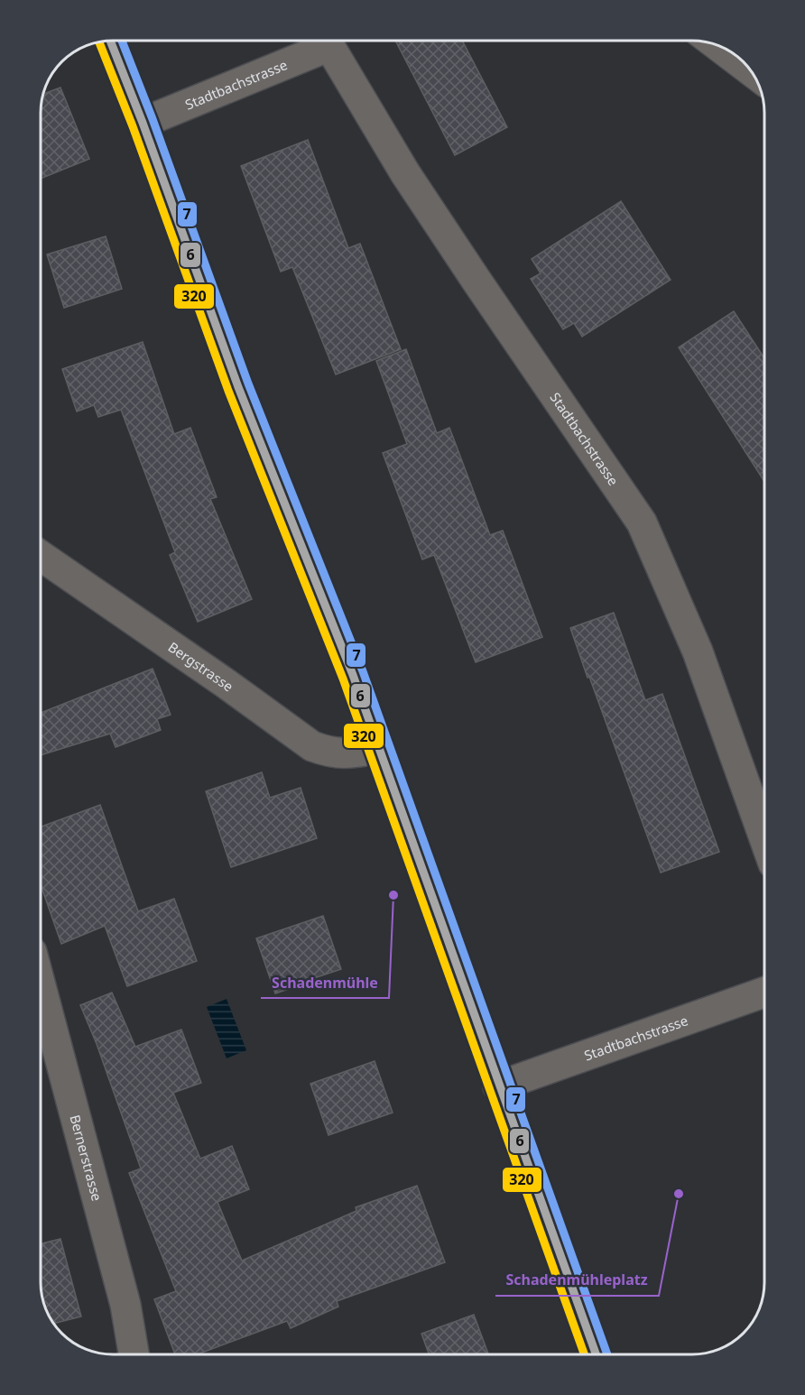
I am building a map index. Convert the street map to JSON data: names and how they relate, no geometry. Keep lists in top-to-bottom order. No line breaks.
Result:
{"streets":{"street":["Stadtbachstrasse","Bergstrasse","Bernerstrasse"]},"places":["Schadenmühle","Schadenmühleplatz"],"lines":["transit line 7","transit line 6","transit line 320"]}
